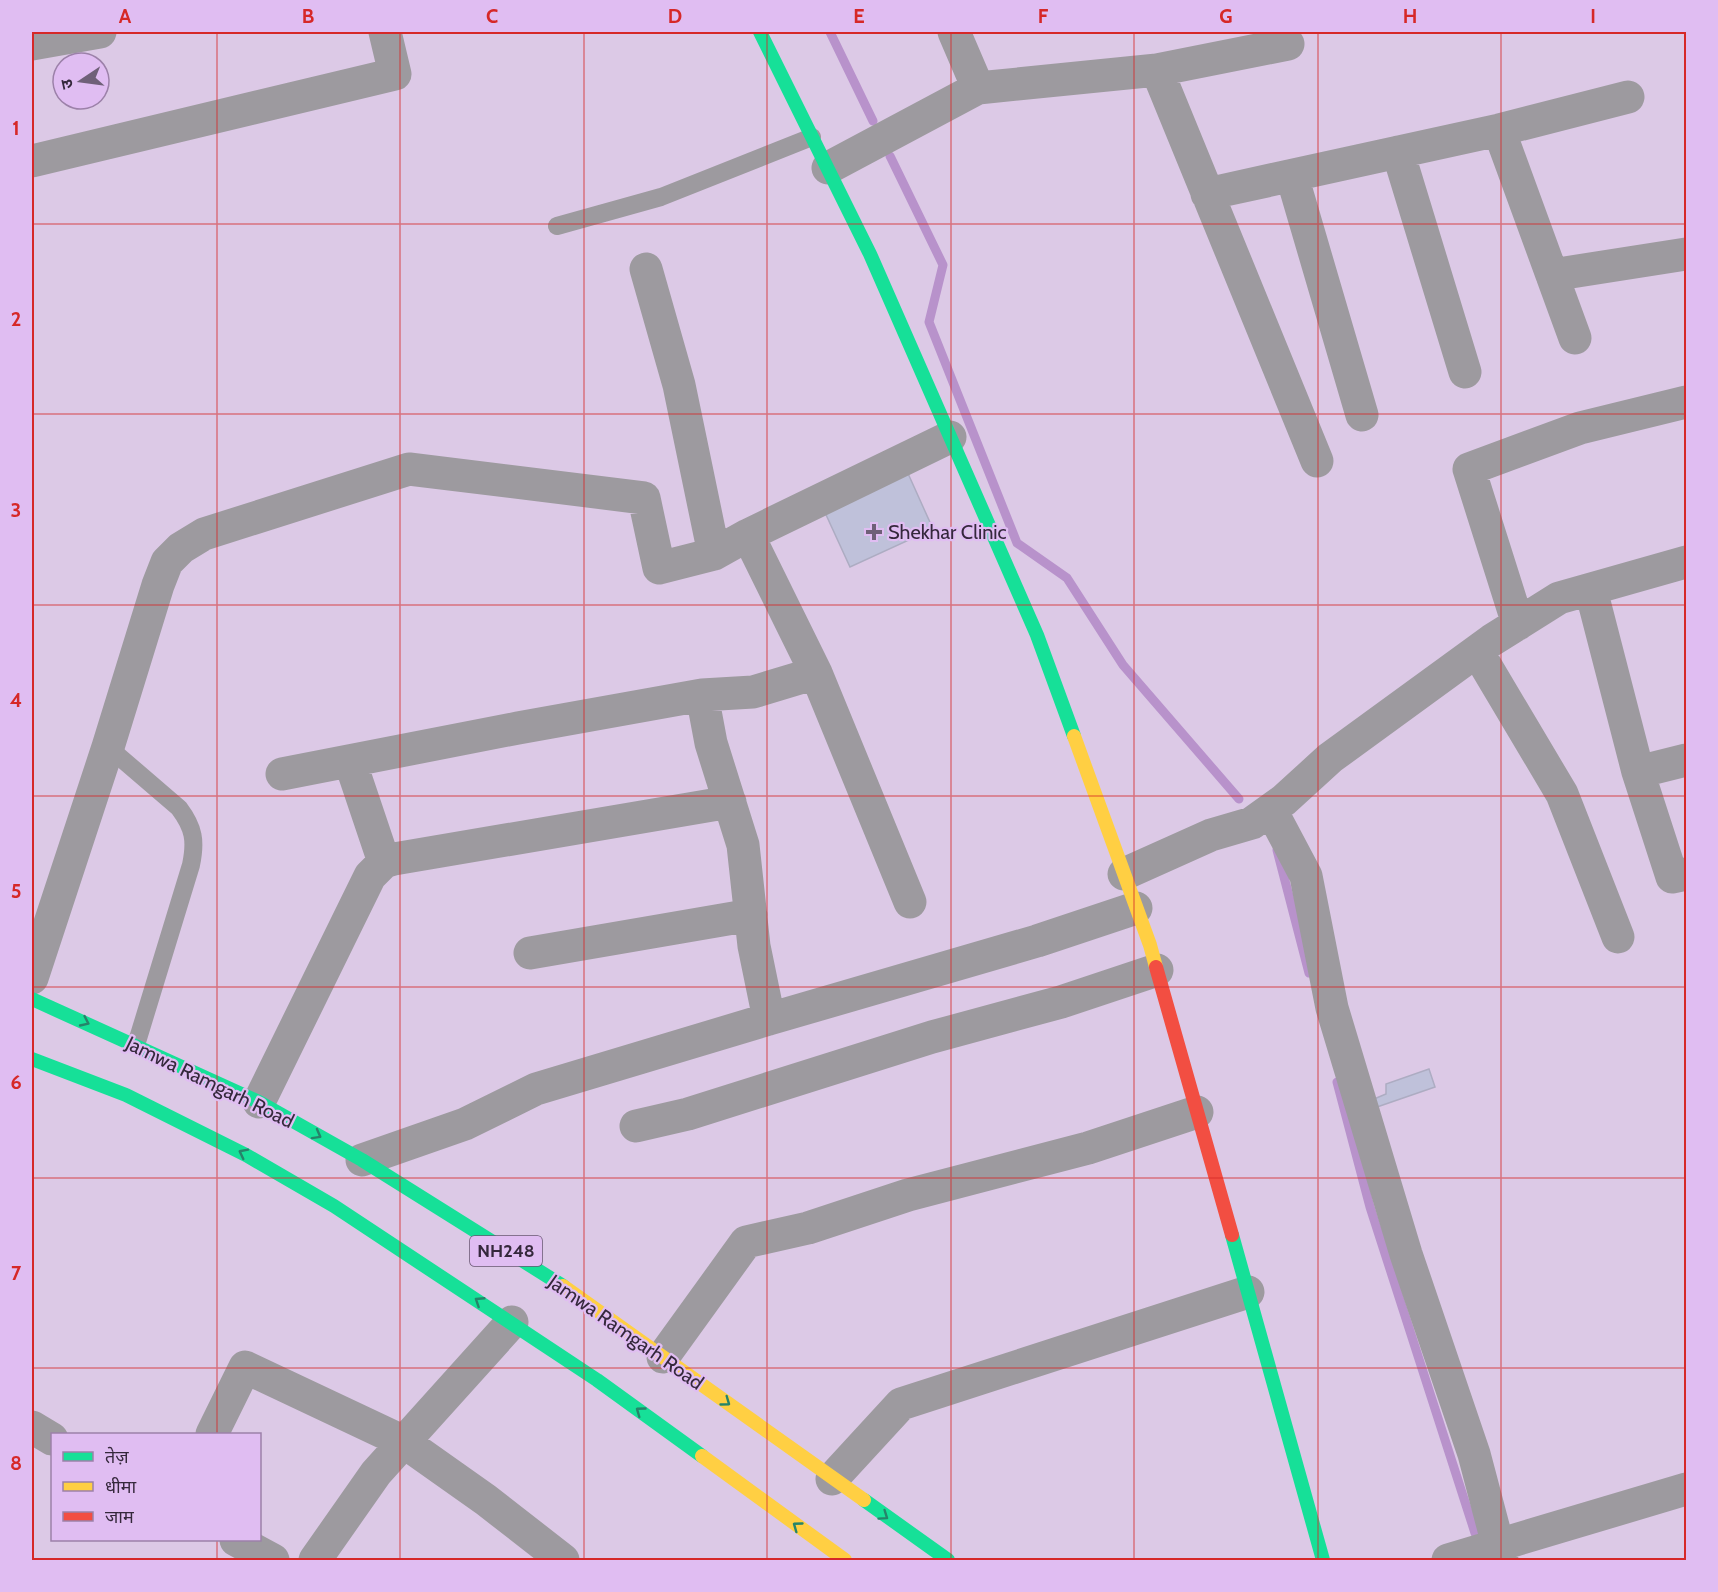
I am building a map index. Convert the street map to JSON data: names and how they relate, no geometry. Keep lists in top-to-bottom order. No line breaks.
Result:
{"streets":{"main road":["Jamwa Ramgarh Road","NH248"]},"places":{"health":["Shekhar Clinic"]},"legend":["तेज़","धीमा","जाम"],"north":"left","grid":{"columns":["A","B","C","D","E","F","G","H","I"],"rows":["1","2","3","4","5","6","7","8"]}}
